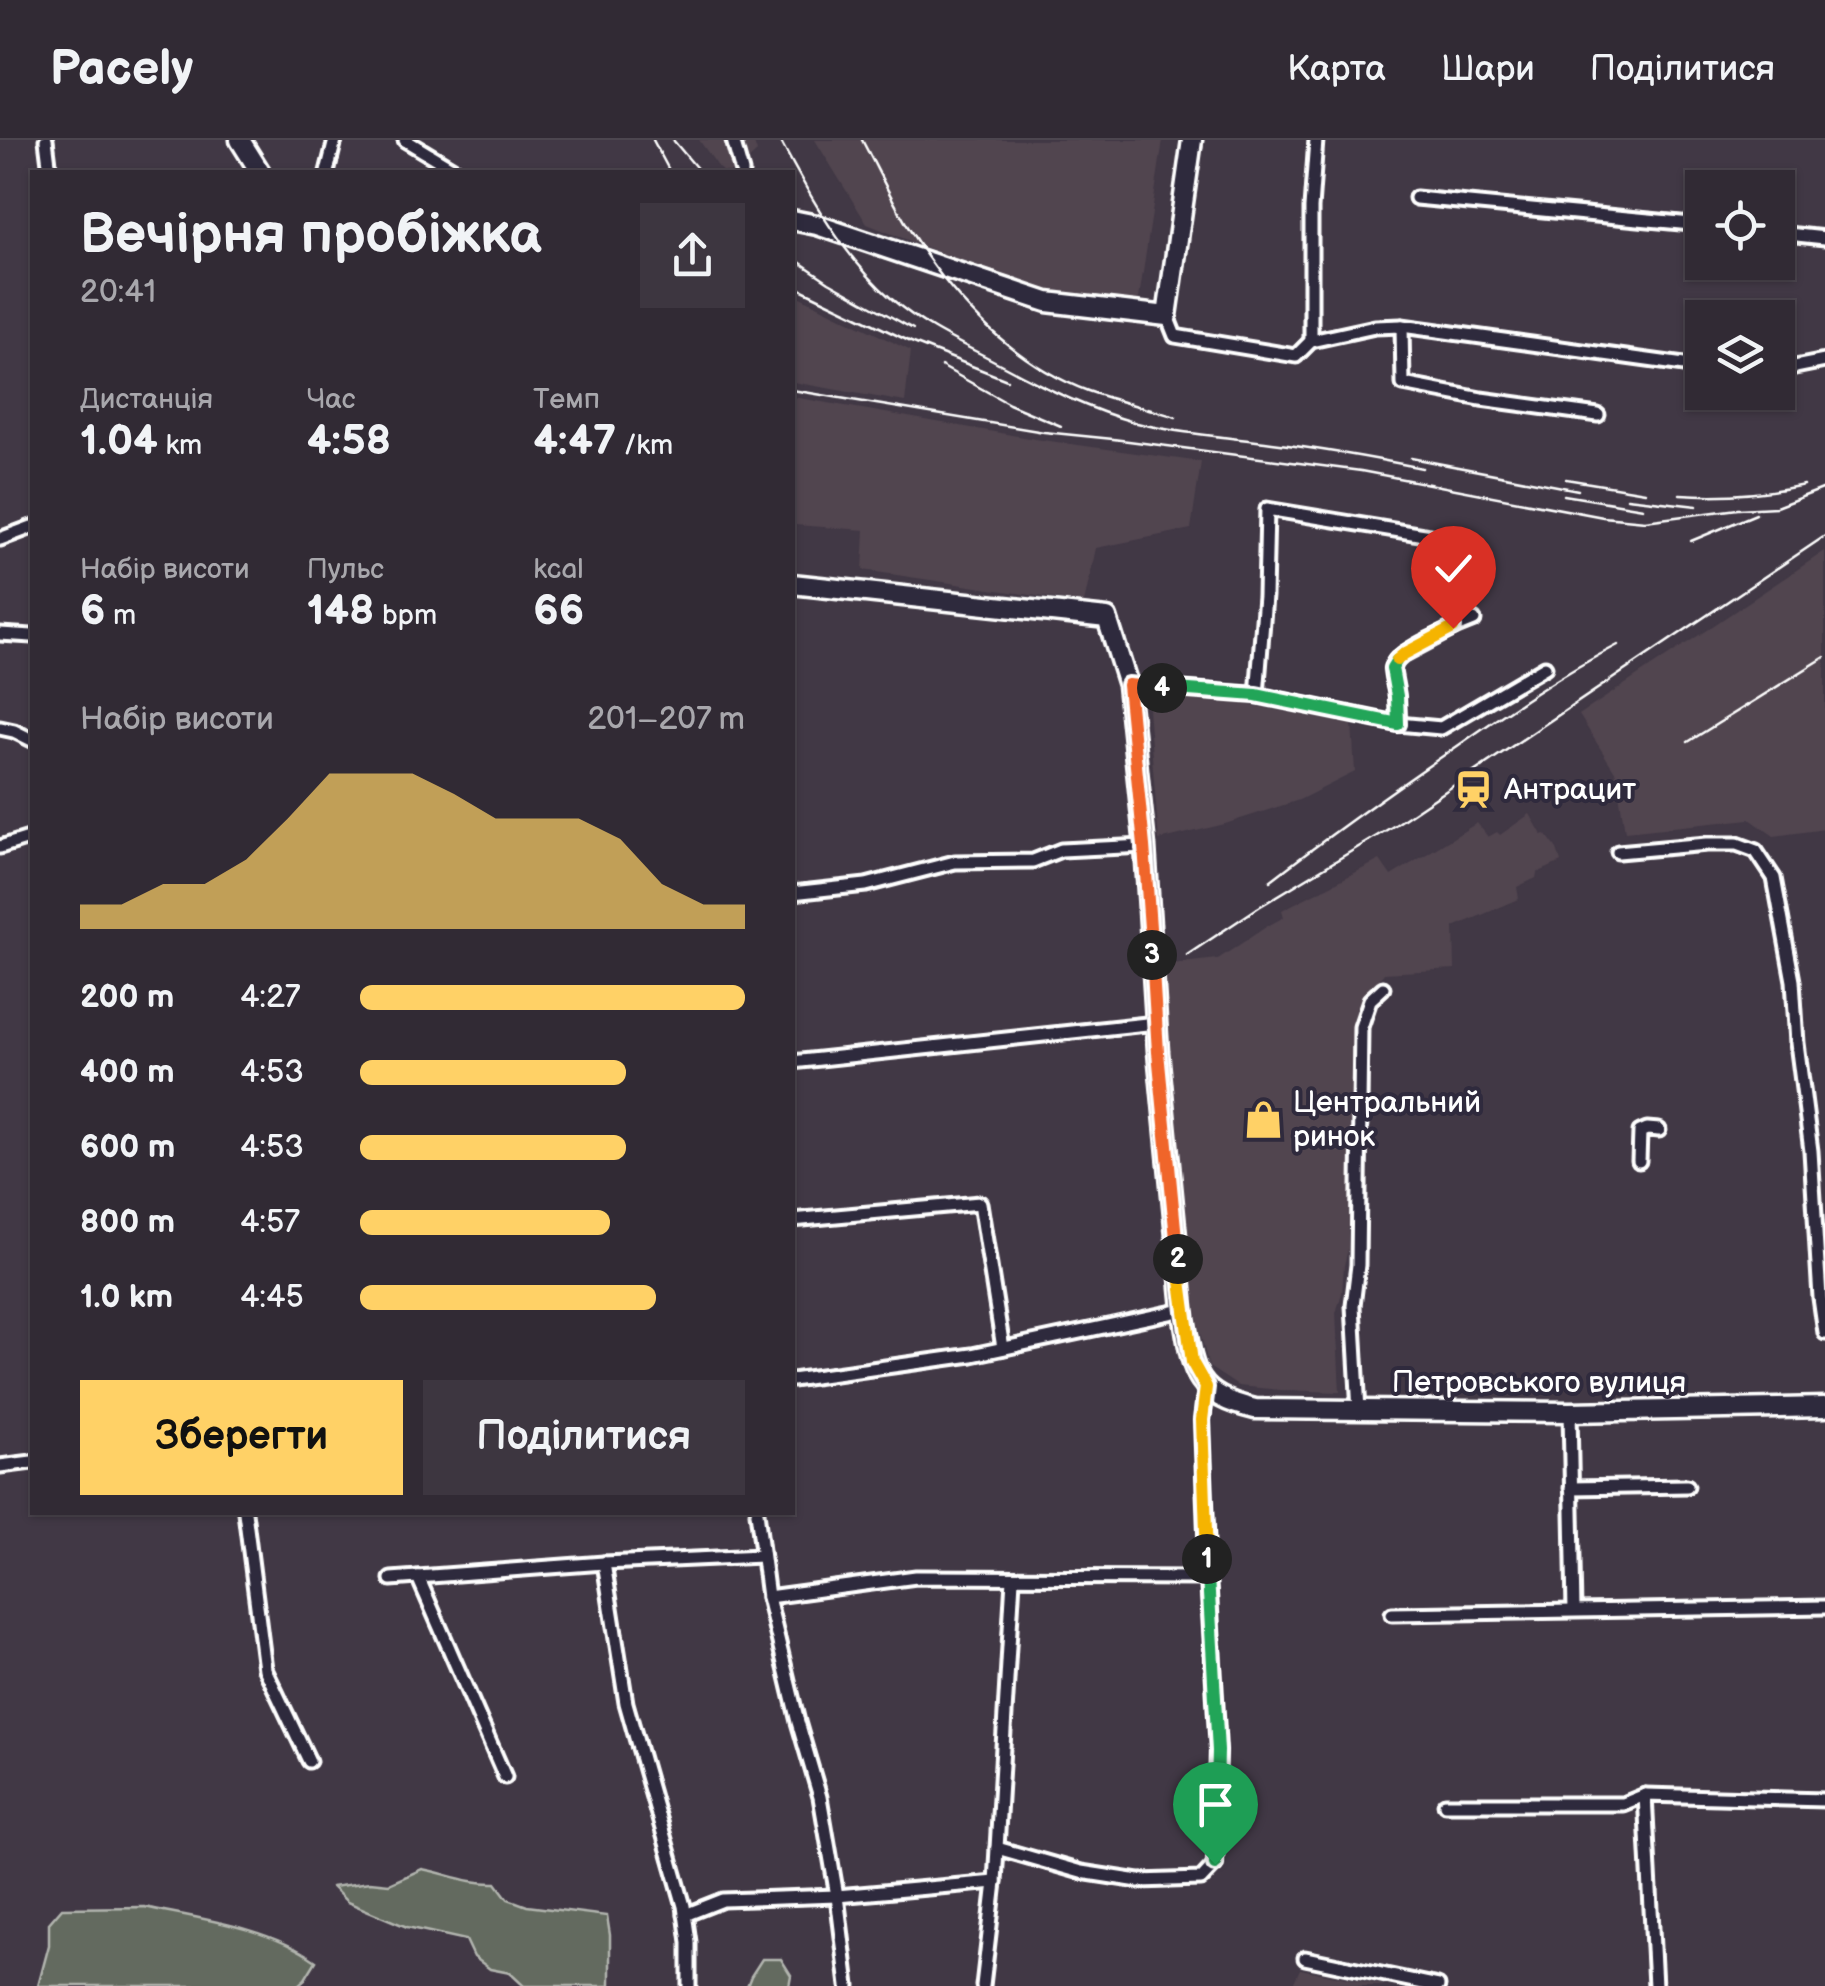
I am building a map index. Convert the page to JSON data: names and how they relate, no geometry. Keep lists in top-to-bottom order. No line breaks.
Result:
{"streets":{"street":["Петровського вулиця"]},"places":{"station":["Антрацит"],"shop":["Центральний ринок"]},"page":{"header":"Pacely","nav":["Карта","Шари","Поділитися"],"heading":["Вечірня пробіжка","20:41"],"stats":[["Дистанція","1.04 km"],["Час","4:58"],["Темп","4:47 /km"],["Набір висоти","6 m"],["Пульс","148 bpm"],["kcal","66"]],"pins":["4","3","2","1"],"chart":["Набір висоти","201–207 m"],"list":[{"name":"200 m","note":"4:27"},{"name":"400 m","note":"4:53"},{"name":"600 m","note":"4:53"},{"name":"800 m","note":"4:57"},{"name":"1.0 km","note":"4:45"}],"buttons":["Зберегти","Поділитися"]}}
